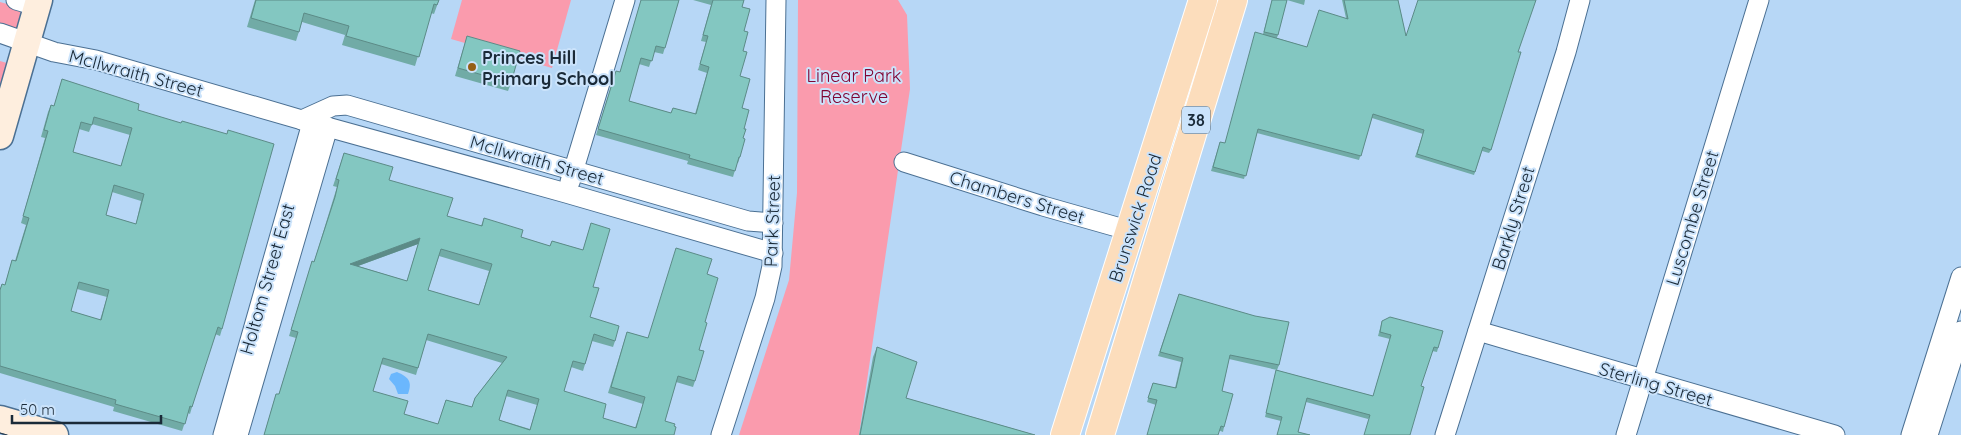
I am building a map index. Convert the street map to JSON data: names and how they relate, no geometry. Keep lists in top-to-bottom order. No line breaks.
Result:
{"streets":{"main road":["38","Brunswick Road"],"street":["McIlwraith Street","Chambers Street","Barkly Street","Luscombe Street","Park Street","Holtom Street East","Sterling Street"]},"crossings":[["McIlwraith Street","Park Street"],["McIlwraith Street","Holtom Street East"],["Chambers Street","Brunswick Road"],["Barkly Street","Sterling Street"],["Luscombe Street","Sterling Street"]],"parks":["Linear Park Reserve"],"places":["Princes Hill Primary School"],"scale_bar":"50 m"}
